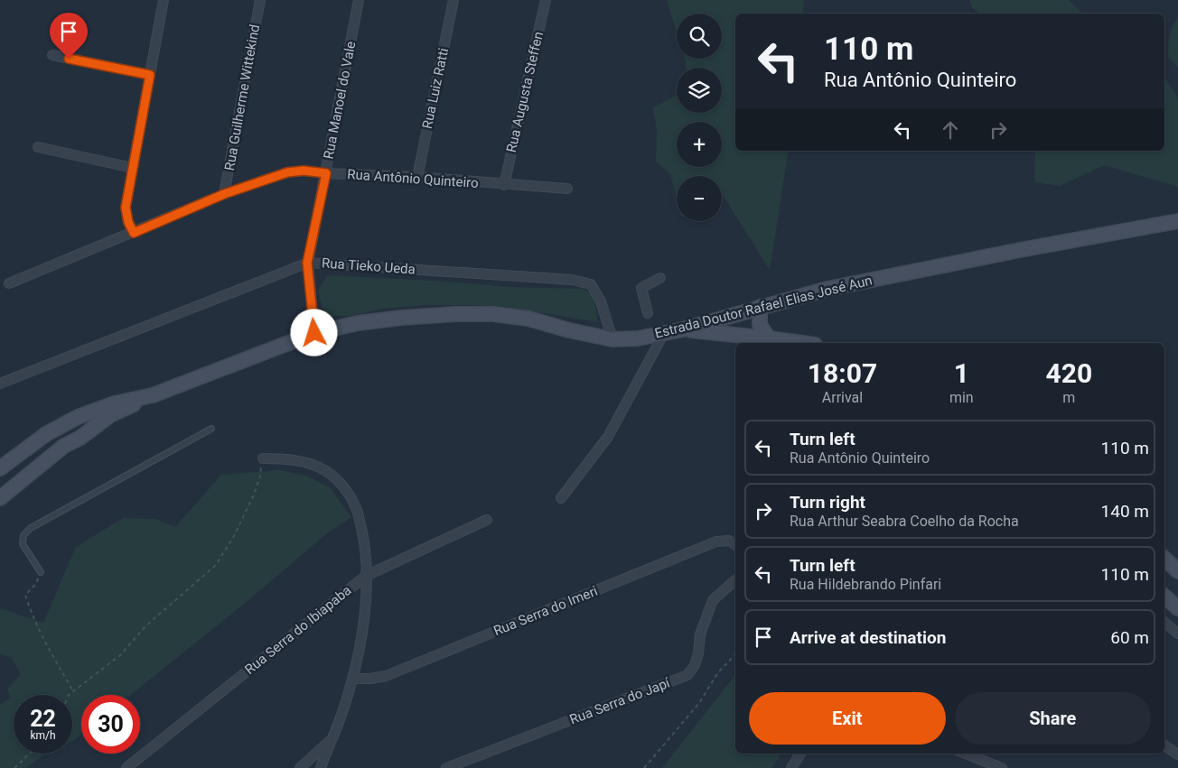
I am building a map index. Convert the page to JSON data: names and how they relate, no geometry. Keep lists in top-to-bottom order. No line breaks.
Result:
{"streets":{"main road":["Estrada Doutor Rafael Elias José Aun"],"street":["Rua Luiz Ratti","Rua Augusta Steffen","Rua Guilherme Wittekind","Rua Manoel do Vale","Rua Antônio Quinteiro","Rua Tieko Ueda","Rua Serra do Imeri","Rua Serra do Ibiapaba","Rua Serra do Japí"]},"crossings":[["Rua Luiz Ratti","Rua Antônio Quinteiro"],["Rua Augusta Steffen","Rua Antônio Quinteiro"],["Rua Guilherme Wittekind","Rua Antônio Quinteiro"],["Rua Manoel do Vale","Rua Antônio Quinteiro"],["Rua Manoel do Vale","Rua Tieko Ueda"],["Rua Manoel do Vale","Estrada Doutor Rafael Elias José Aun"],["Rua Tieko Ueda","Estrada Doutor Rafael Elias José Aun"]],"page":{"map_buttons":["+","−"],"turn":["110 m","Rua Antônio Quinteiro"],"eta":["18:07","Arrival","1","min","420","m"],"list":[{"name":"Turn left","note":"Rua Antônio Quinteiro","value":"110 m"},{"name":"Turn right","note":"Rua Arthur Seabra Coelho da Rocha","value":"140 m"},{"name":"Turn left","note":"Rua Hildebrando Pinfari","value":"110 m"},{"name":"Arrive at destination","value":"60 m"}],"buttons":["Exit","Share"],"speed":"22 km/h","limit":"30"}}
